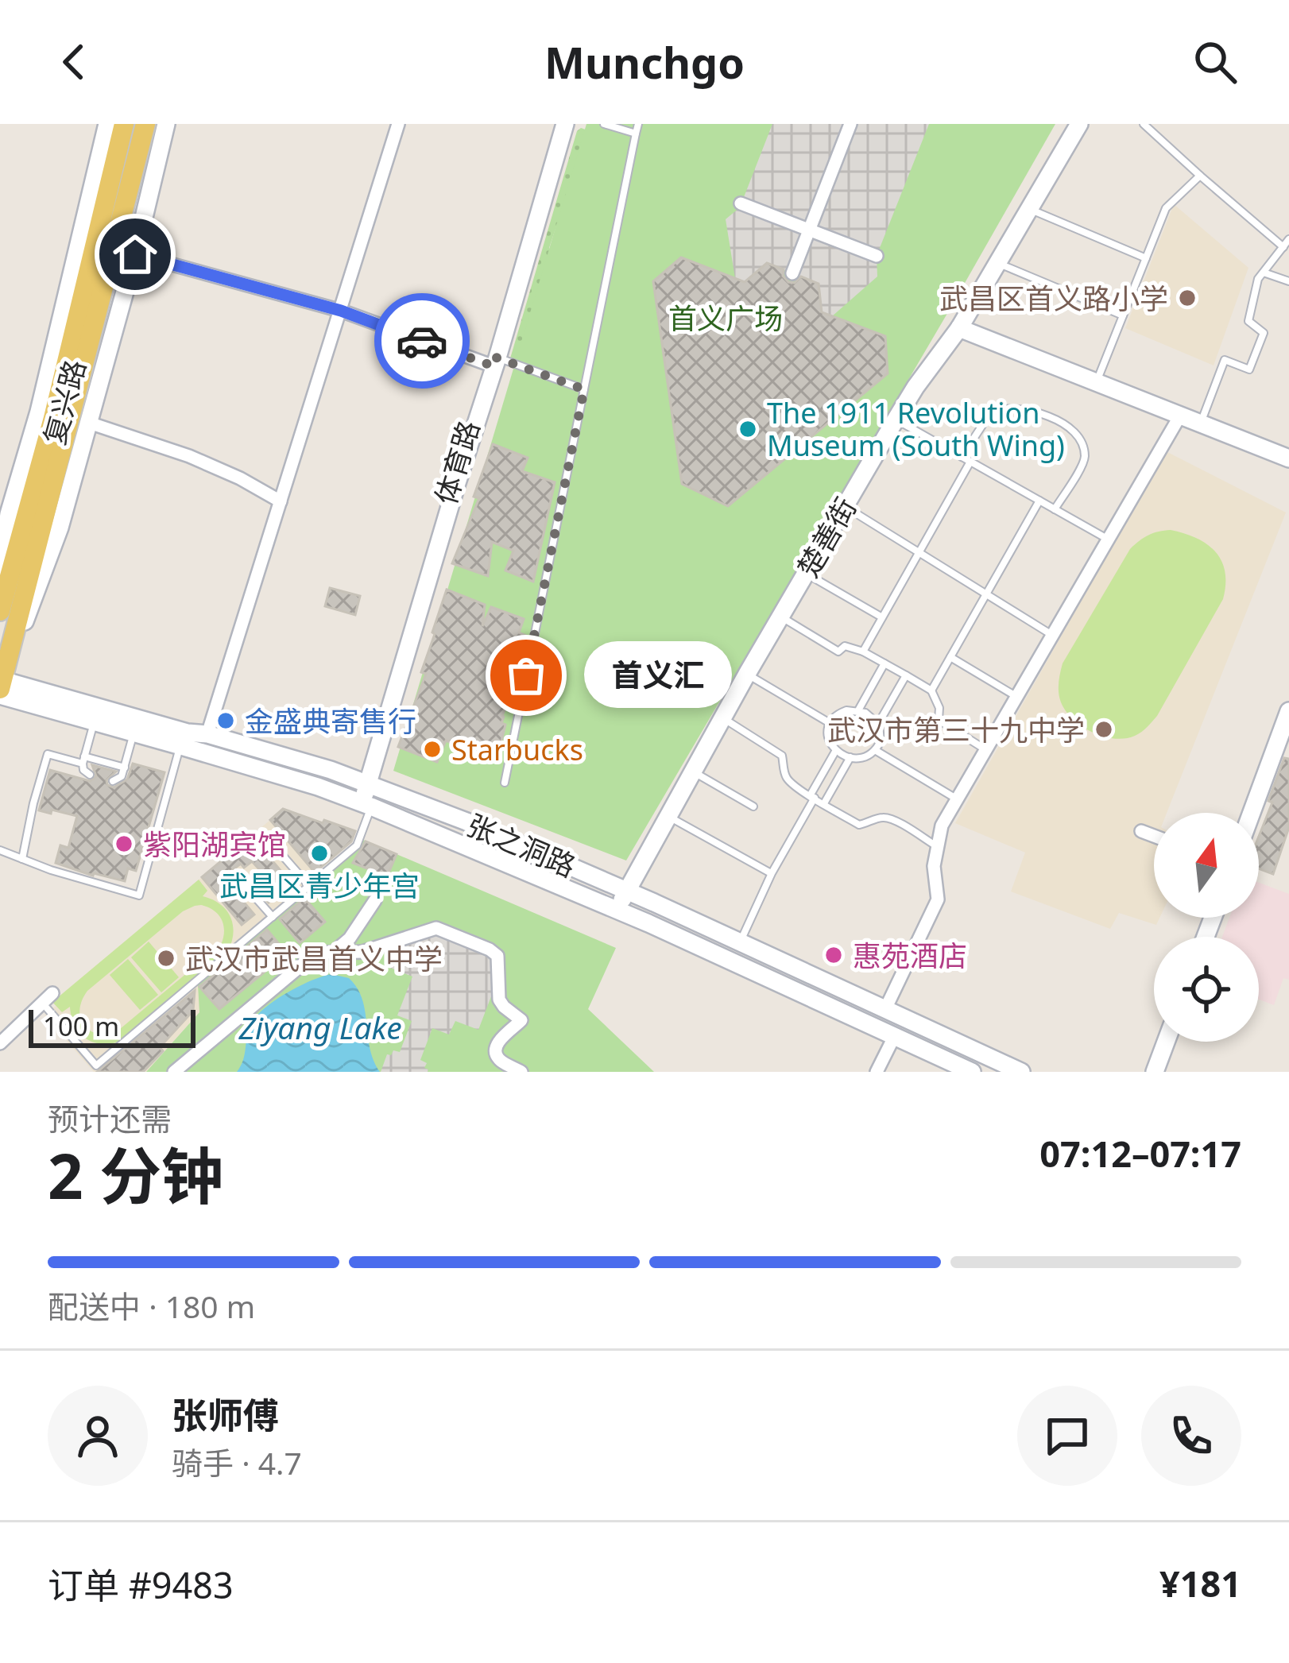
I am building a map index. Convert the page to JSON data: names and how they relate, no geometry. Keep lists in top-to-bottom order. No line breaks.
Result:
{"streets":{"main road":["复兴路","楚善街","张之洞路"]},"crossings":[["复兴路","张之洞路"],["楚善街","张之洞路"]],"water":["Ziyang Lake"],"parks":["首义广场"],"places":["武昌区首义路小学","The 1911 Revolution Museum (South Wing)","首义汇","金盛典寄售行","武汉市第三十九中学","Starbucks","紫阳湖宾馆","武昌区青少年宫","惠苑酒店","武汉市武昌首义中学"],"scale_bar":"100 m","north":"top","page":{"header":"Munchgo","bubble":"首义汇","scale":"100 m","heading":["2 分钟","预计还需","07:12–07:17"],"panel":["张师傅","骑手 · 4.7","订单 #9483","¥181"],"bar":"配送中 · 180 m"}}
